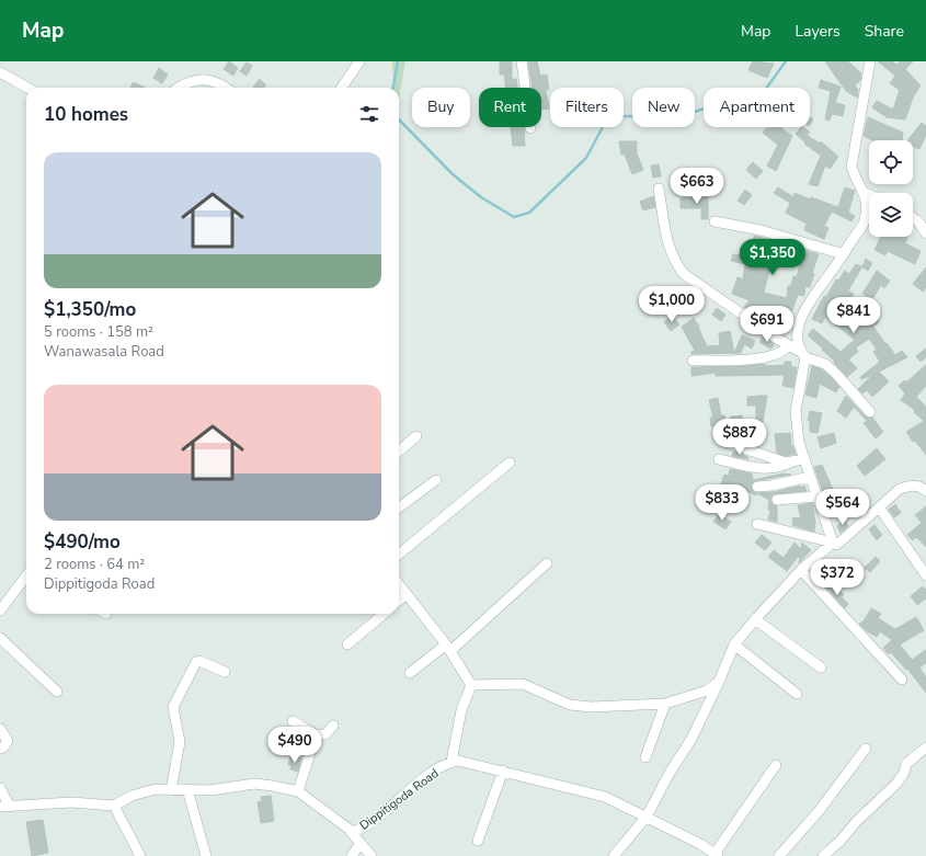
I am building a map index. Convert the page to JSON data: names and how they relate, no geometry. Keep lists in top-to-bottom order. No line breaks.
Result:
{"streets":{"street":["Dippitigoda Road"]},"page":{"header":"Map","nav":["Map","Layers","Share"],"chip":["Buy","Rent","Filters","New","Apartment"],"heading":"10 homes","list":[{"name":"$1,350/mo","note":"5 rooms · 158 m² · Wanawasala Road"},{"name":"$490/mo","note":"2 rooms · 64 m² · Dippitigoda Road"}],"price":["$663","$1,350","$1,000","$841","$691","$887","$833","$564","$372","$490"]}}
